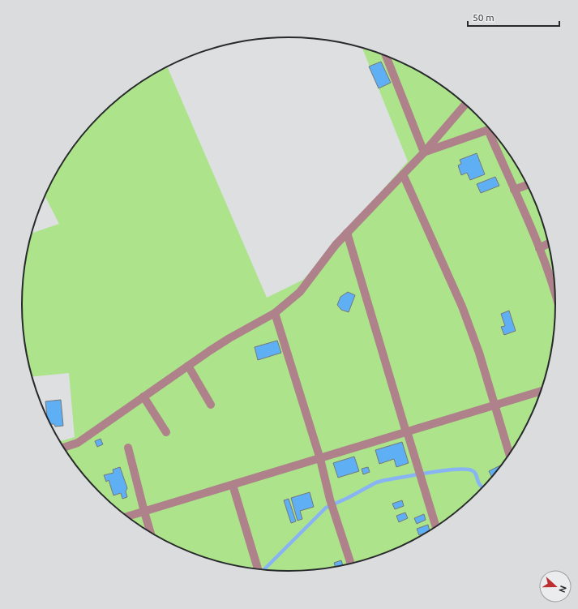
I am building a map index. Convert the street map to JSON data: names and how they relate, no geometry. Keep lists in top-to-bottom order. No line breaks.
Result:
{"scale_bar":"50 m","north":"right"}
